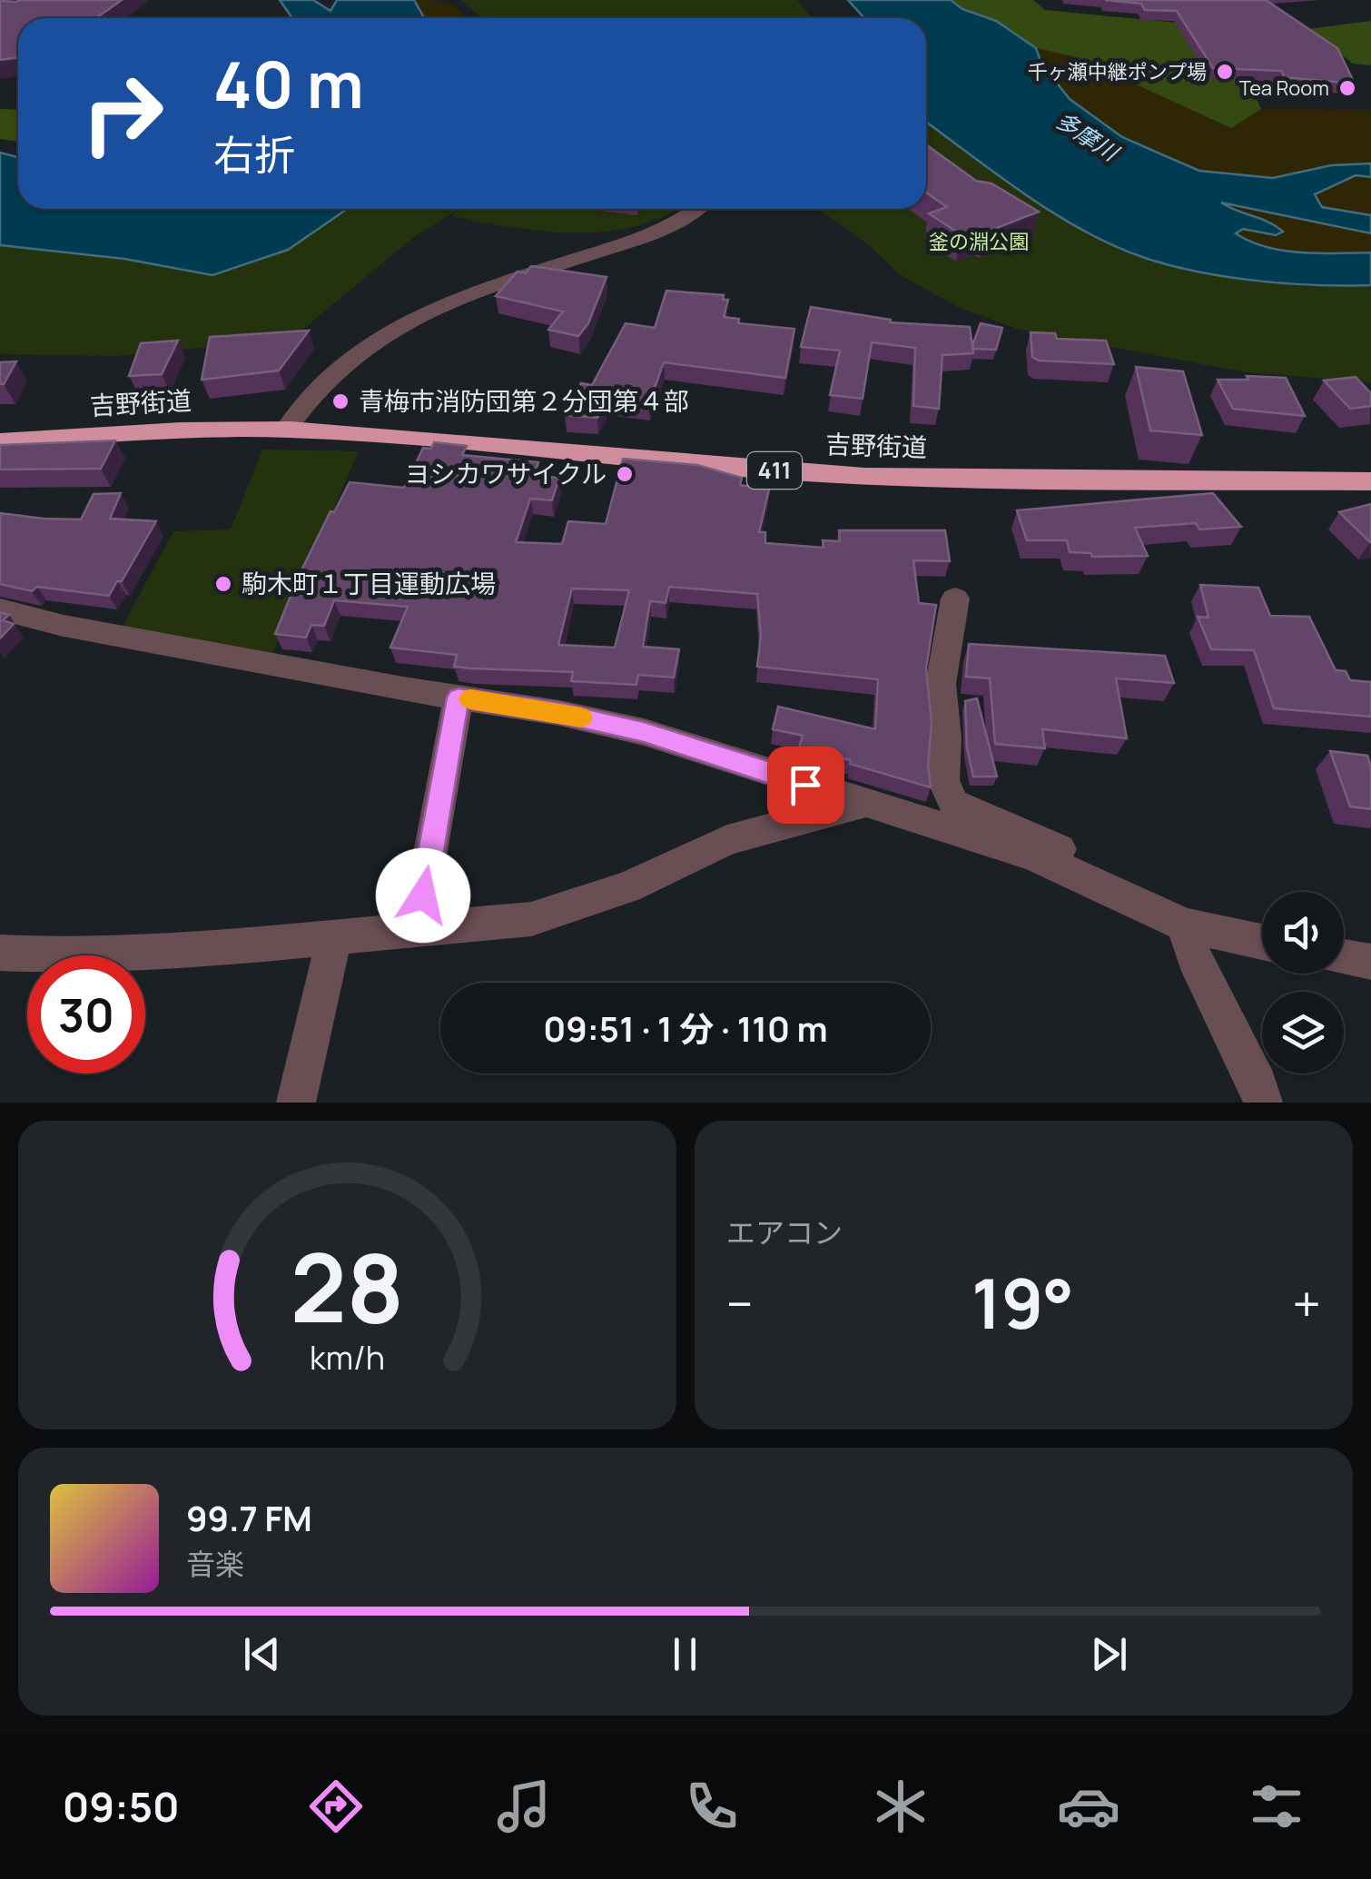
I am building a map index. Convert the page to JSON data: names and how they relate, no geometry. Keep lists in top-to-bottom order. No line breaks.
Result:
{"streets":{"highway":["吉野街道","411"]},"water":["多摩川"],"parks":["釜の淵公園"],"places":["千ヶ瀬中継ポンプ場","Tea Room","青梅市消防団第２分団第４部","ヨシカワサイクル","駒木町１丁目運動広場"],"page":{"turn":["40 m","右折"],"limit":"30","trip":"09:51 · 1 分 · 110 m","tile":"エアコン","heat":["−","19°","+"],"song":["99.7 FM","音楽"],"tabs":"09:50","gauge":["28","km/h"]}}
